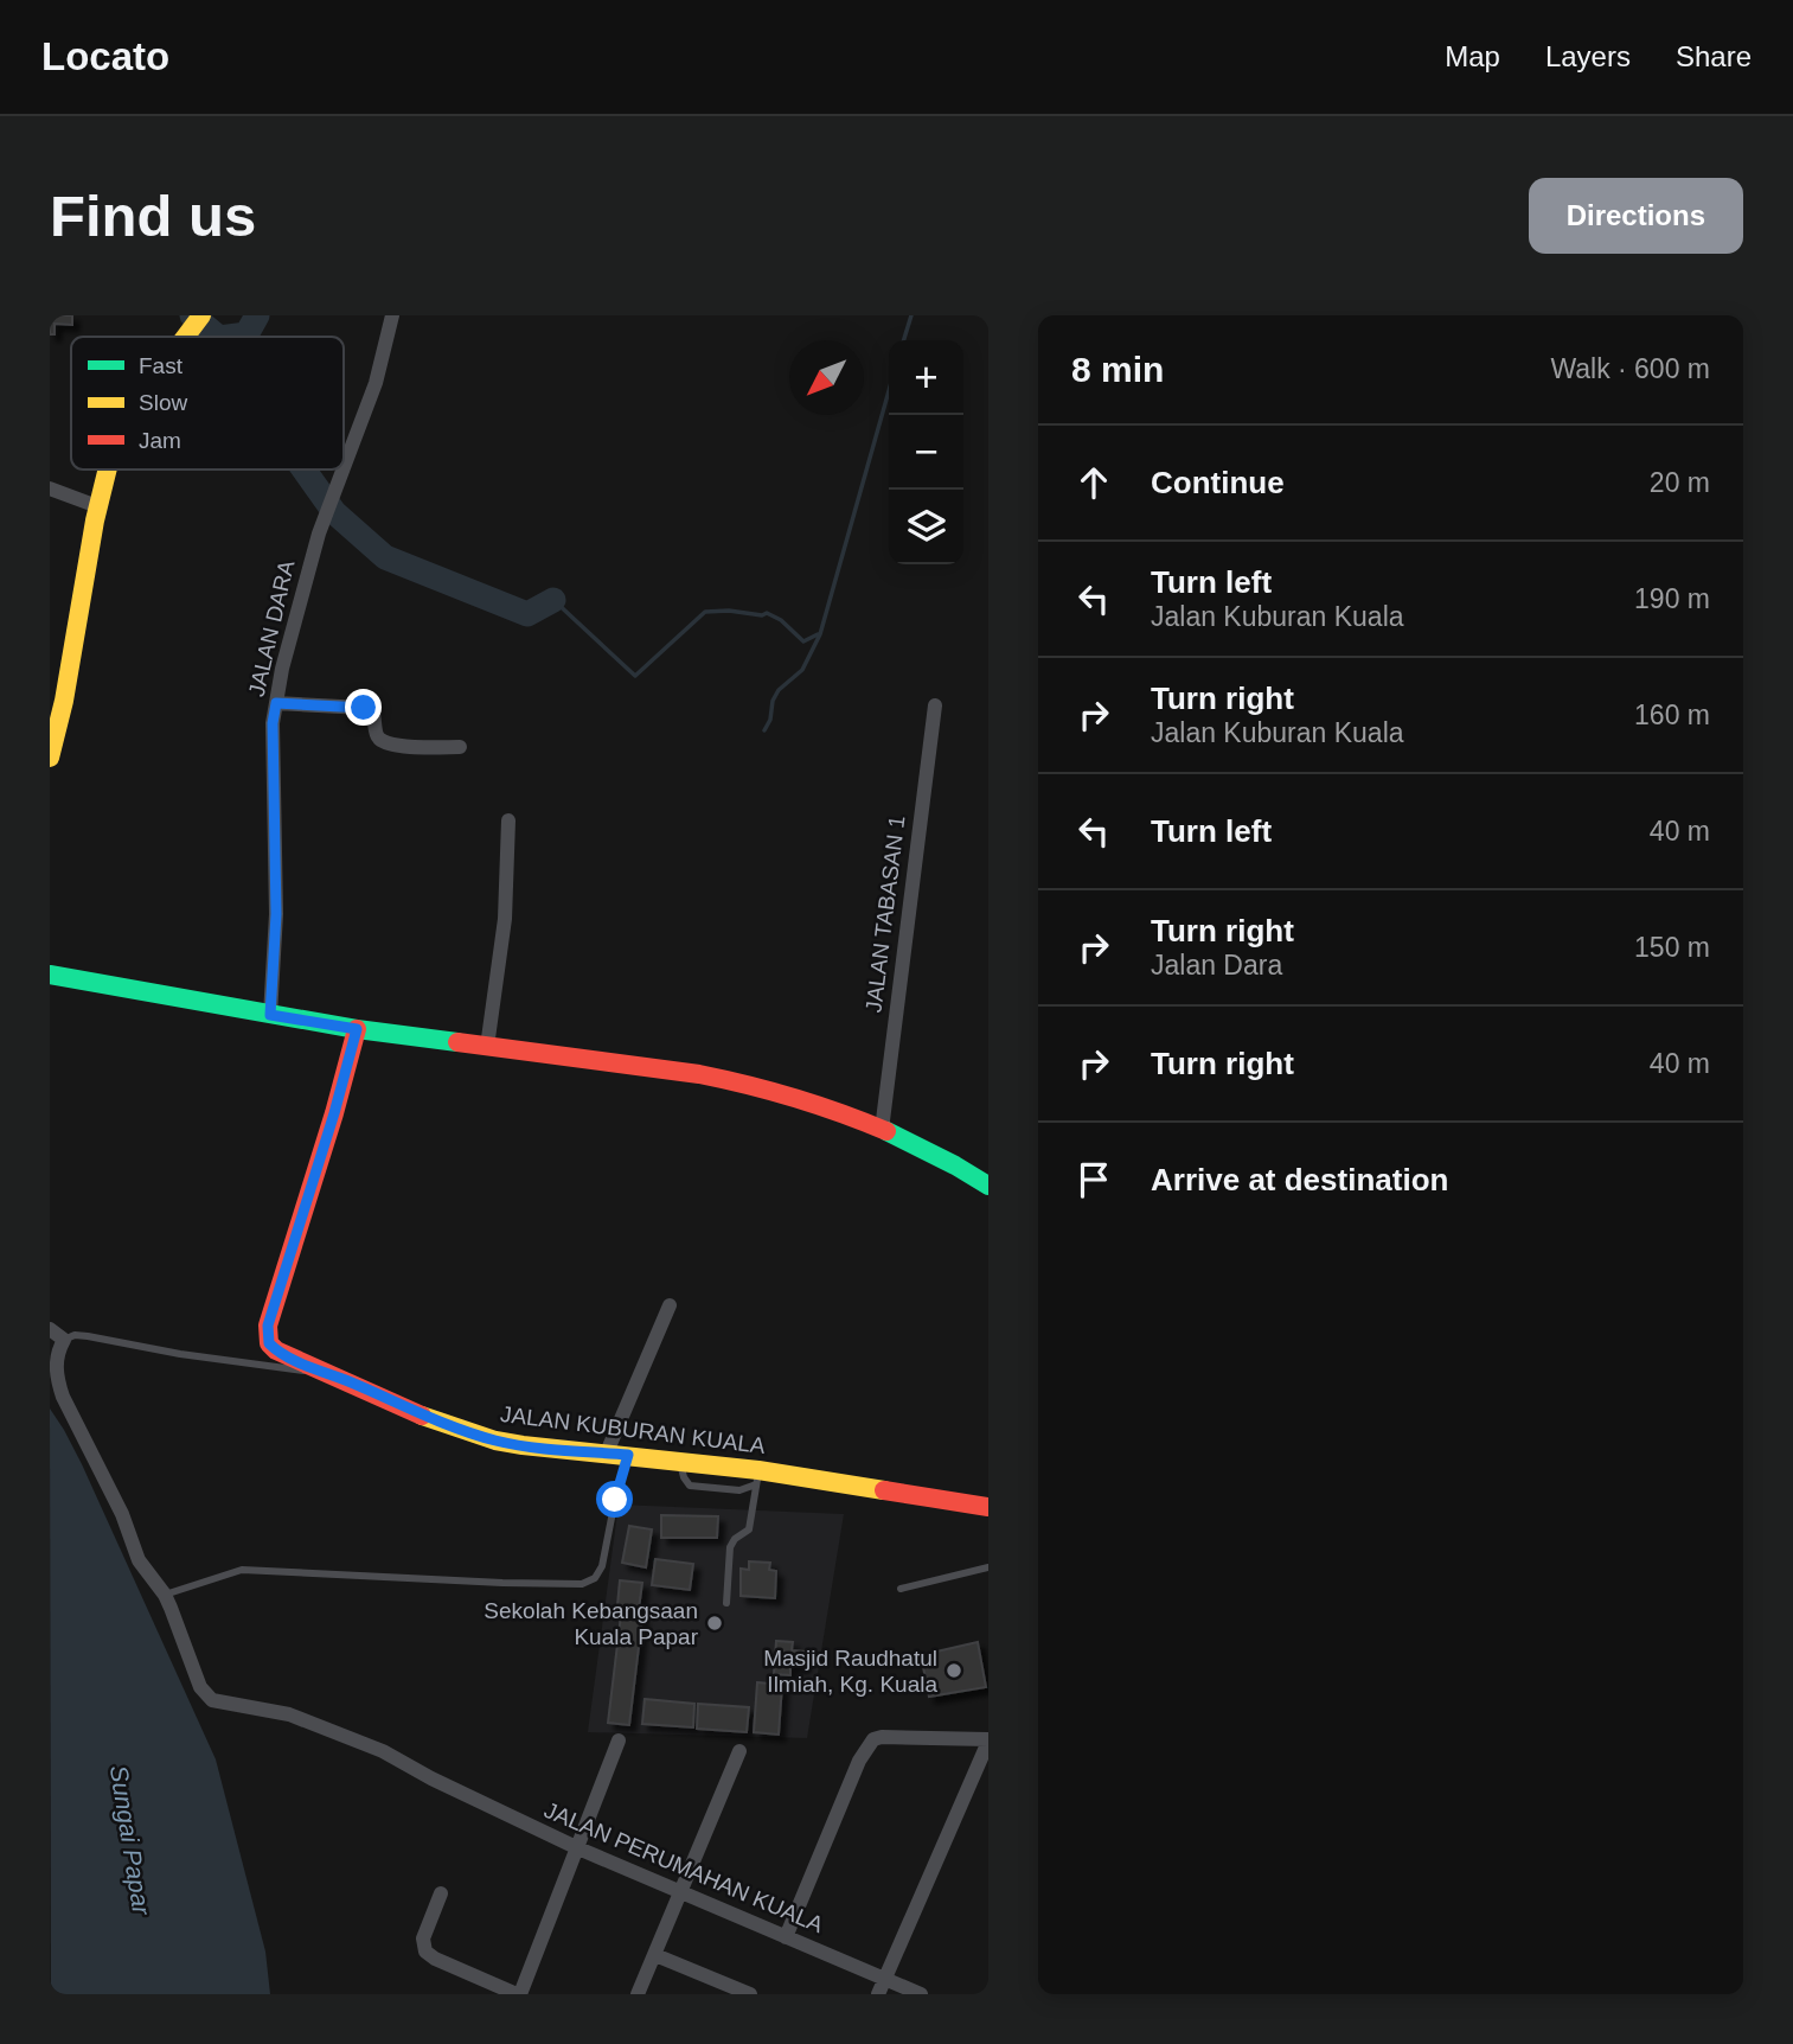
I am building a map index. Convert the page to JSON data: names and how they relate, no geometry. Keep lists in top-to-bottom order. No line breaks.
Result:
{"streets":{"main road":["JALAN KUBURAN KUALA"],"street":["JALAN DARA","JALAN TABASAN 1","JALAN PERUMAHAN KUALA"]},"water":["Sungai Papar"],"places":["Sekolah Kebangsaan Kuala Papar","Masjid Raudhatul Ilmiah, Kg. Kuala"],"legend":["Fast","Slow","Jam"],"north":"bottom left","page":{"header":"Locato","nav":["Map","Layers","Share"],"buttons":"Directions","title":"Find us","heading":["8 min","Walk · 600 m"],"map_buttons":["+","−"],"list":[["Continue","20 m"],["Turn left","Jalan Kuburan Kuala","190 m"],["Turn right","Jalan Kuburan Kuala","160 m"],["Turn left","40 m"],["Turn right","Jalan Dara","150 m"],["Turn right","40 m"],"Arrive at destination"]}}
